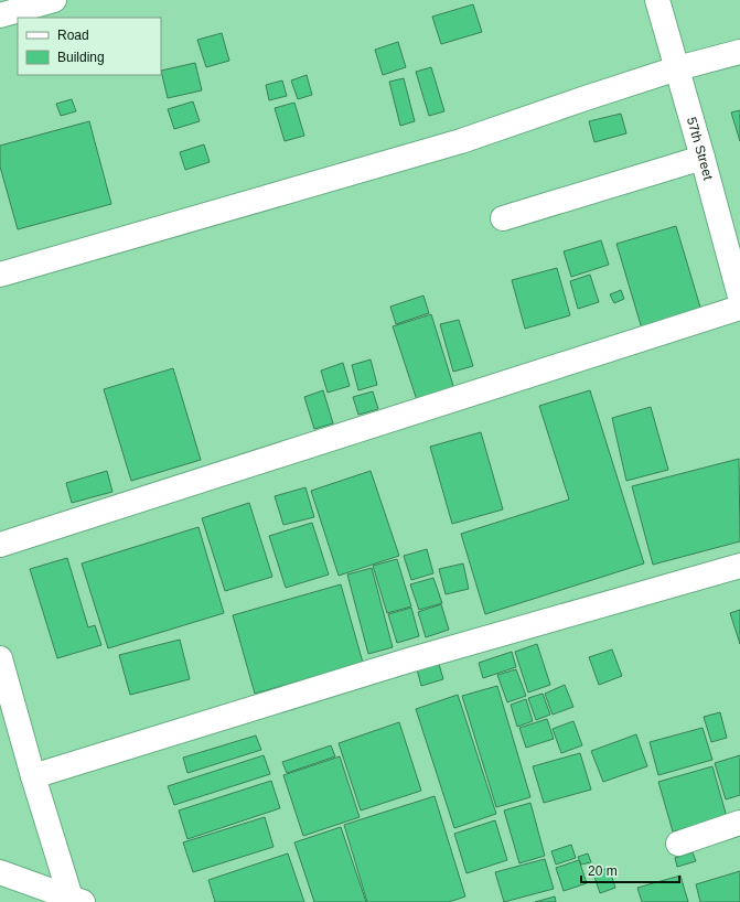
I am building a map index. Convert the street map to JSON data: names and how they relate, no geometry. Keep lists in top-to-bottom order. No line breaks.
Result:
{"streets":{"street":["57th Street"]},"legend":["Road","Building"],"scale_bar":"20 m"}
